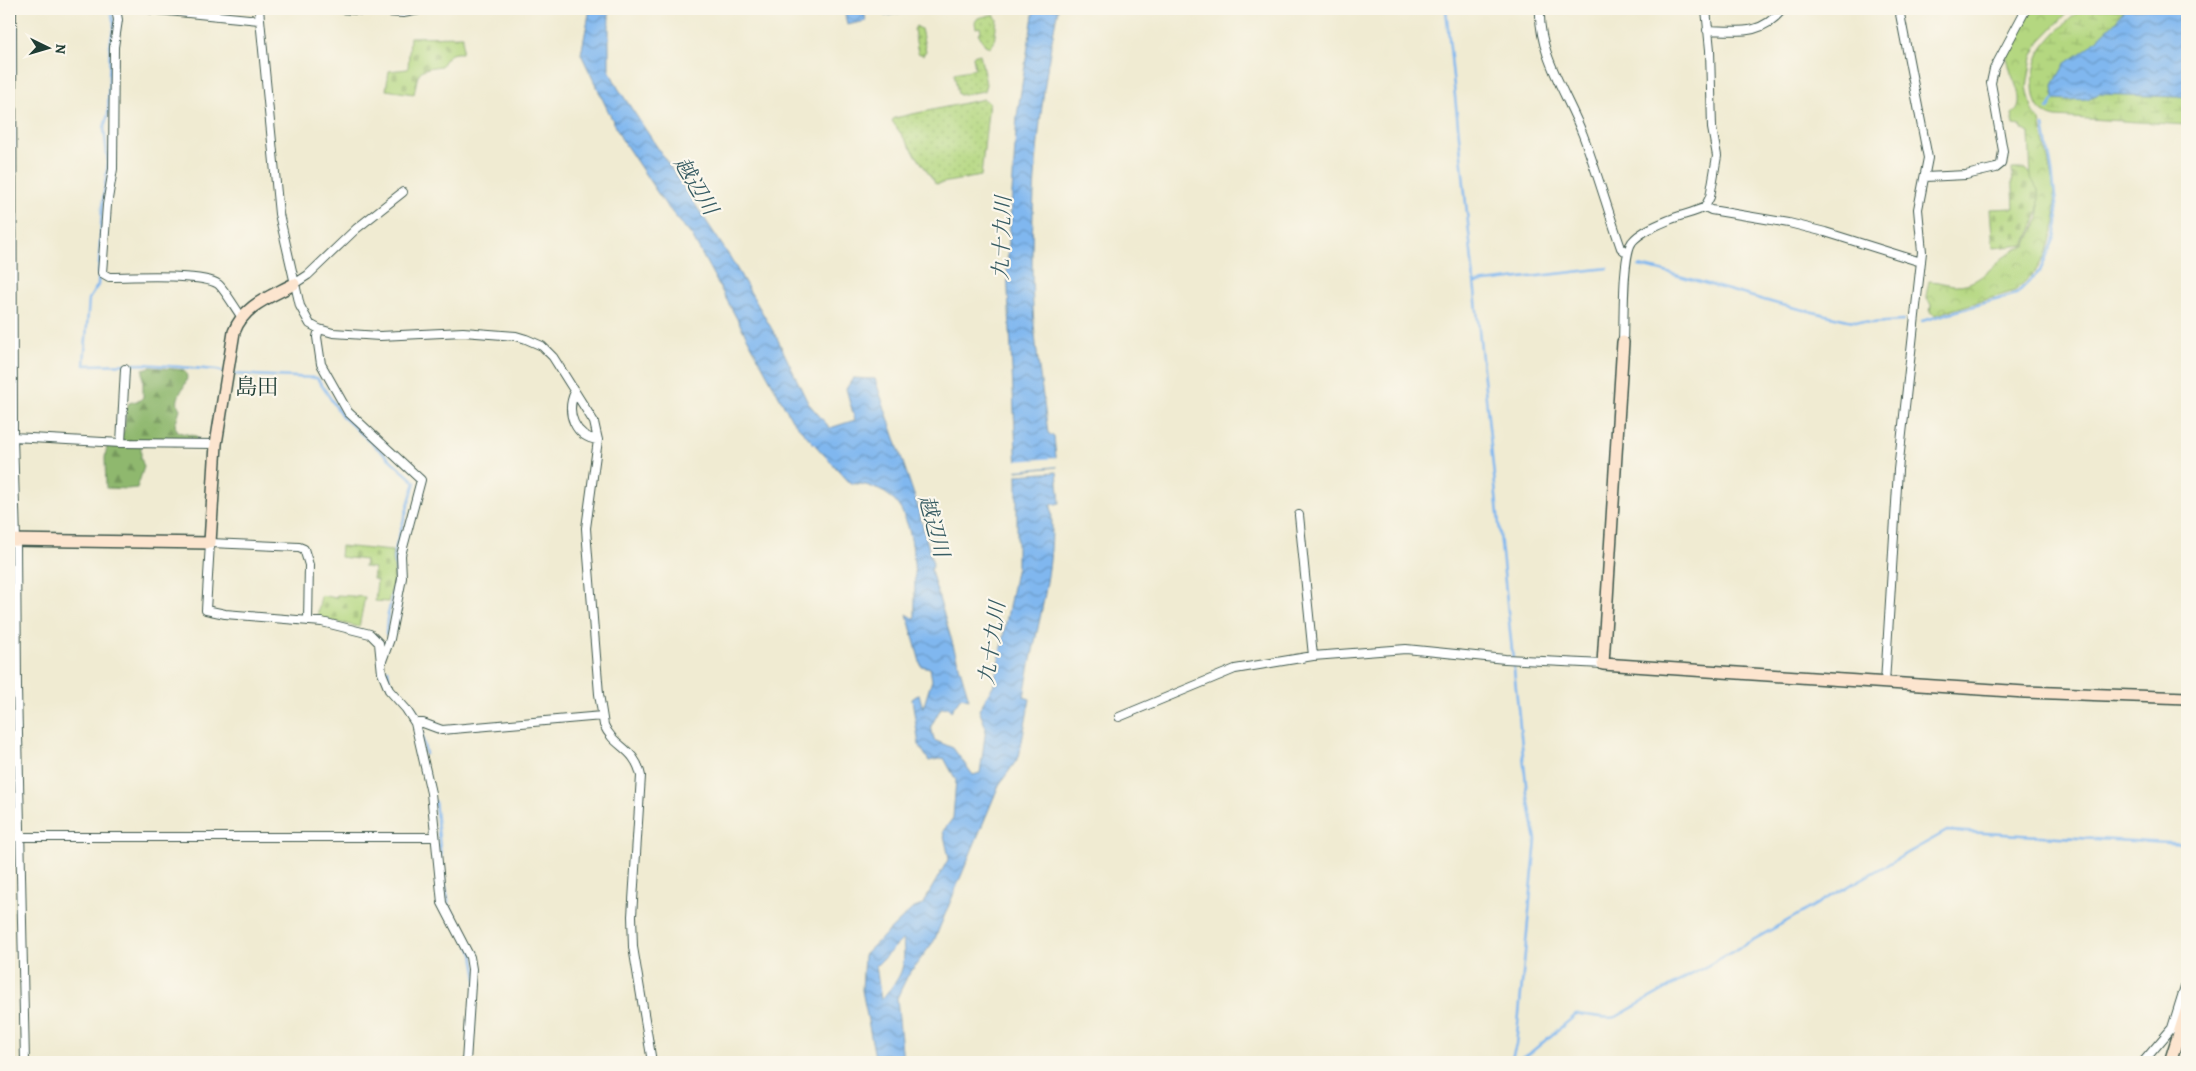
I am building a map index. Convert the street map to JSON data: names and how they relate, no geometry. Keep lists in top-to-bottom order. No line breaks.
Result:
{"districts":["島田"],"water":["越辺川","九十九川"],"north":"right"}
